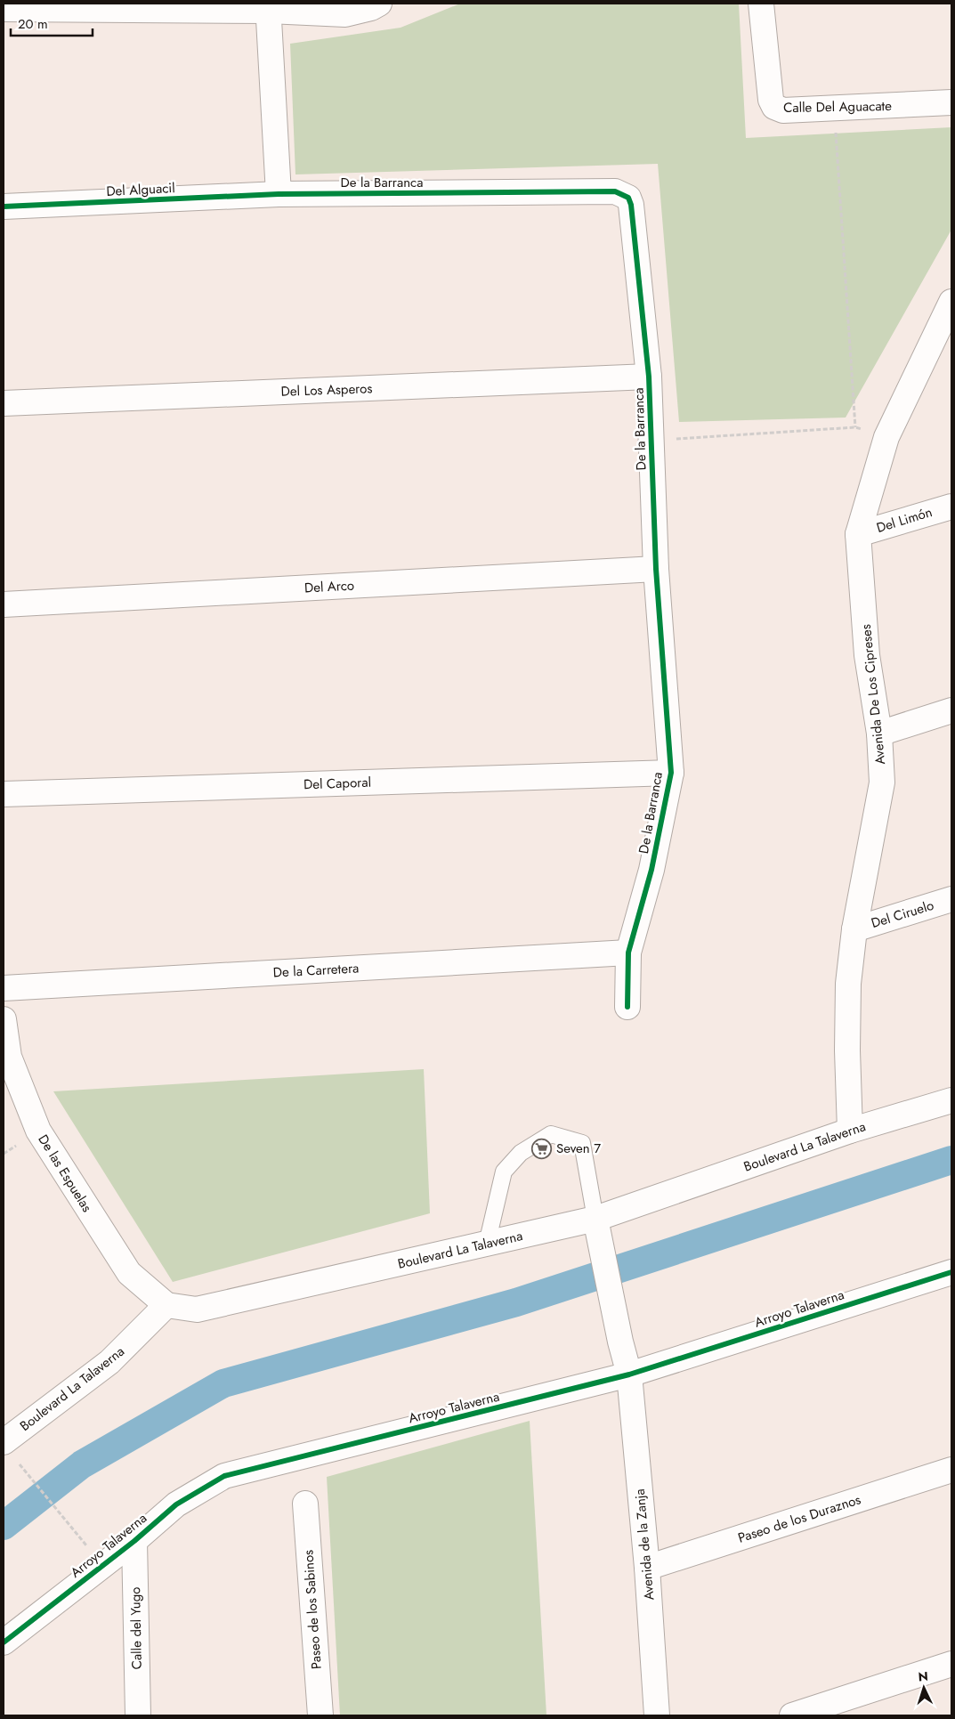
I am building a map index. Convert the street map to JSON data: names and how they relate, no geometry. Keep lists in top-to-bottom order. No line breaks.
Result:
{"streets":{"street":["Calle Del Aguacate","De la Barranca","Del Alguacil","Del Los Asperos","Del Limón","Del Arco","Avenida De Los Cipreses","Del Caporal","Del Ciruelo","De la Carretera","Boulevard La Talaverna","De las Espuelas","Arroyo Talaverna","Paseo de los Duraznos","Avenida de la Zanja","Paseo de los Sabinos","Calle del Yugo"]},"crossings":[["De la Barranca","Del Alguacil"],["De la Barranca","Del Los Asperos"],["De la Barranca","Del Arco"],["De la Barranca","Del Caporal"],["De la Barranca","De la Carretera"],["Del Limón","Avenida De Los Cipreses"],["Avenida De Los Cipreses","Del Ciruelo"],["Avenida De Los Cipreses","Boulevard La Talaverna"],["Boulevard La Talaverna","De las Espuelas"],["Boulevard La Talaverna","Avenida de la Zanja"],["Arroyo Talaverna","Avenida de la Zanja"],["Arroyo Talaverna","Calle del Yugo"],["Paseo de los Duraznos","Avenida de la Zanja"]],"places":{"supermarket":["Seven 7"]},"scale_bar":"20 m","north":"top"}
